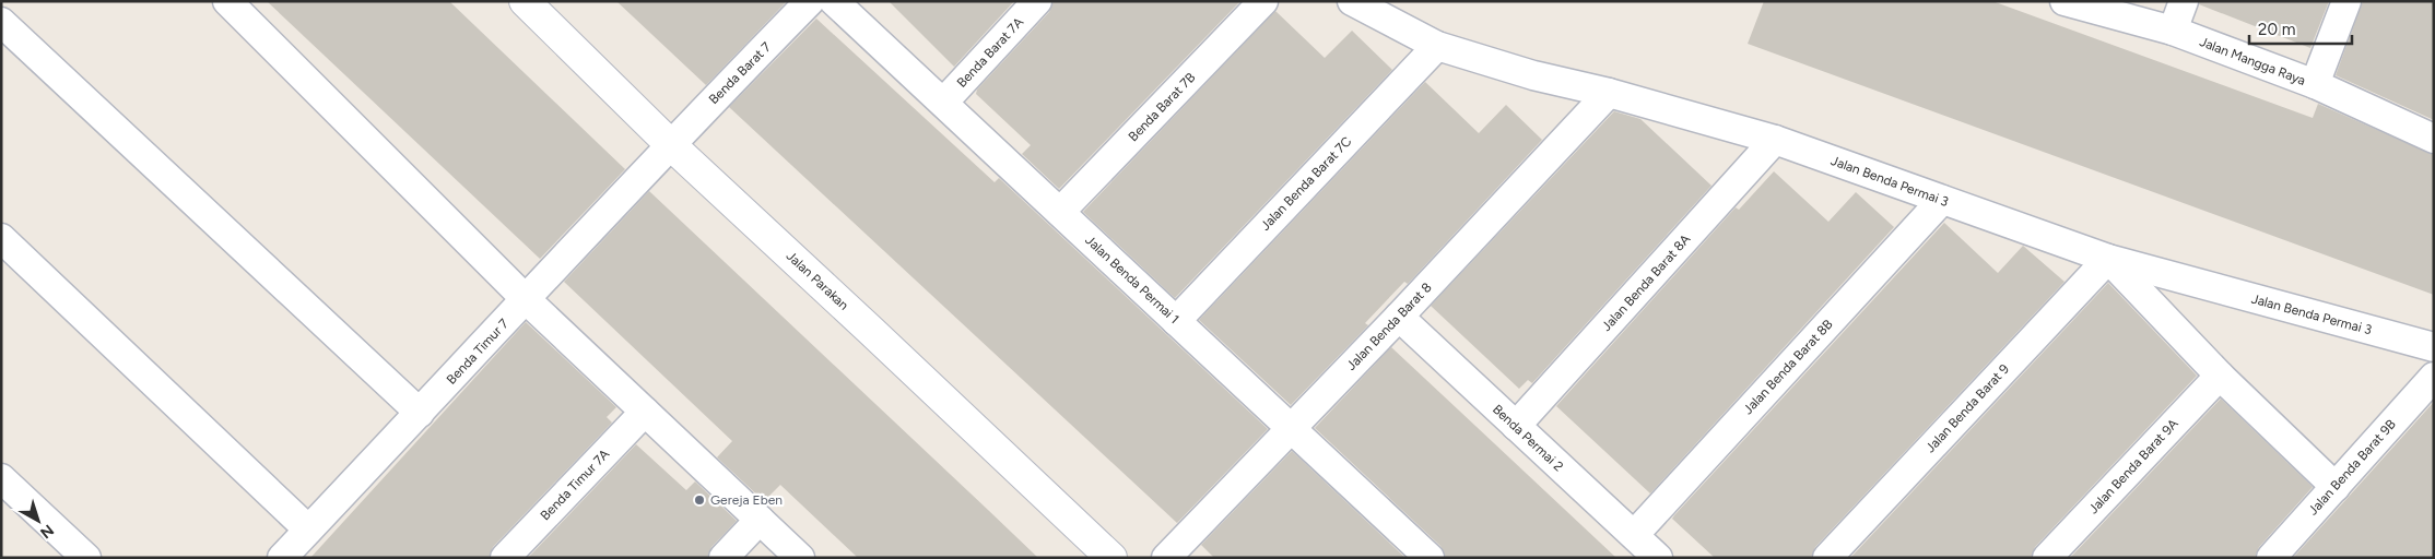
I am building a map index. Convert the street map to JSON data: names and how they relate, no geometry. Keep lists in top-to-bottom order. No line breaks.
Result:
{"streets":{"street":["Benda Barat 7A","Jalan Mangga Raya","Benda Barat 7","Benda Barat 7B","Jalan Benda Permai 3","Jalan Benda Barat 7C","Jalan Benda Permai 1","Jalan Parakan","Jalan Benda Barat 8A","Jalan Benda Barat 8","Benda Timur 7","Jalan Benda Barat 8B","Jalan Benda Barat 9","Benda Permai 2","Jalan Benda Barat 9A","Jalan Benda Barat 9B","Benda Timur 7A"]},"crossings":[["Benda Barat 7A","Jalan Benda Permai 1"],["Benda Barat 7","Jalan Parakan"],["Benda Barat 7","Benda Timur 7"],["Benda Barat 7B","Jalan Benda Permai 1"],["Jalan Benda Permai 3","Jalan Benda Barat 7C"],["Jalan Benda Permai 3","Jalan Benda Barat 8A"],["Jalan Benda Permai 3","Jalan Benda Barat 8"],["Jalan Benda Permai 3","Jalan Benda Barat 8B"],["Jalan Benda Permai 3","Jalan Benda Barat 9"],["Jalan Benda Barat 7C","Jalan Benda Permai 1"],["Jalan Benda Permai 1","Jalan Benda Barat 8"],["Jalan Parakan","Benda Timur 7"],["Jalan Benda Barat 8A","Benda Permai 2"],["Jalan Benda Barat 8","Benda Permai 2"],["Jalan Benda Barat 8B","Benda Permai 2"]],"places":["Gereja Eben"],"scale_bar":"20 m","north":"bottom right"}
